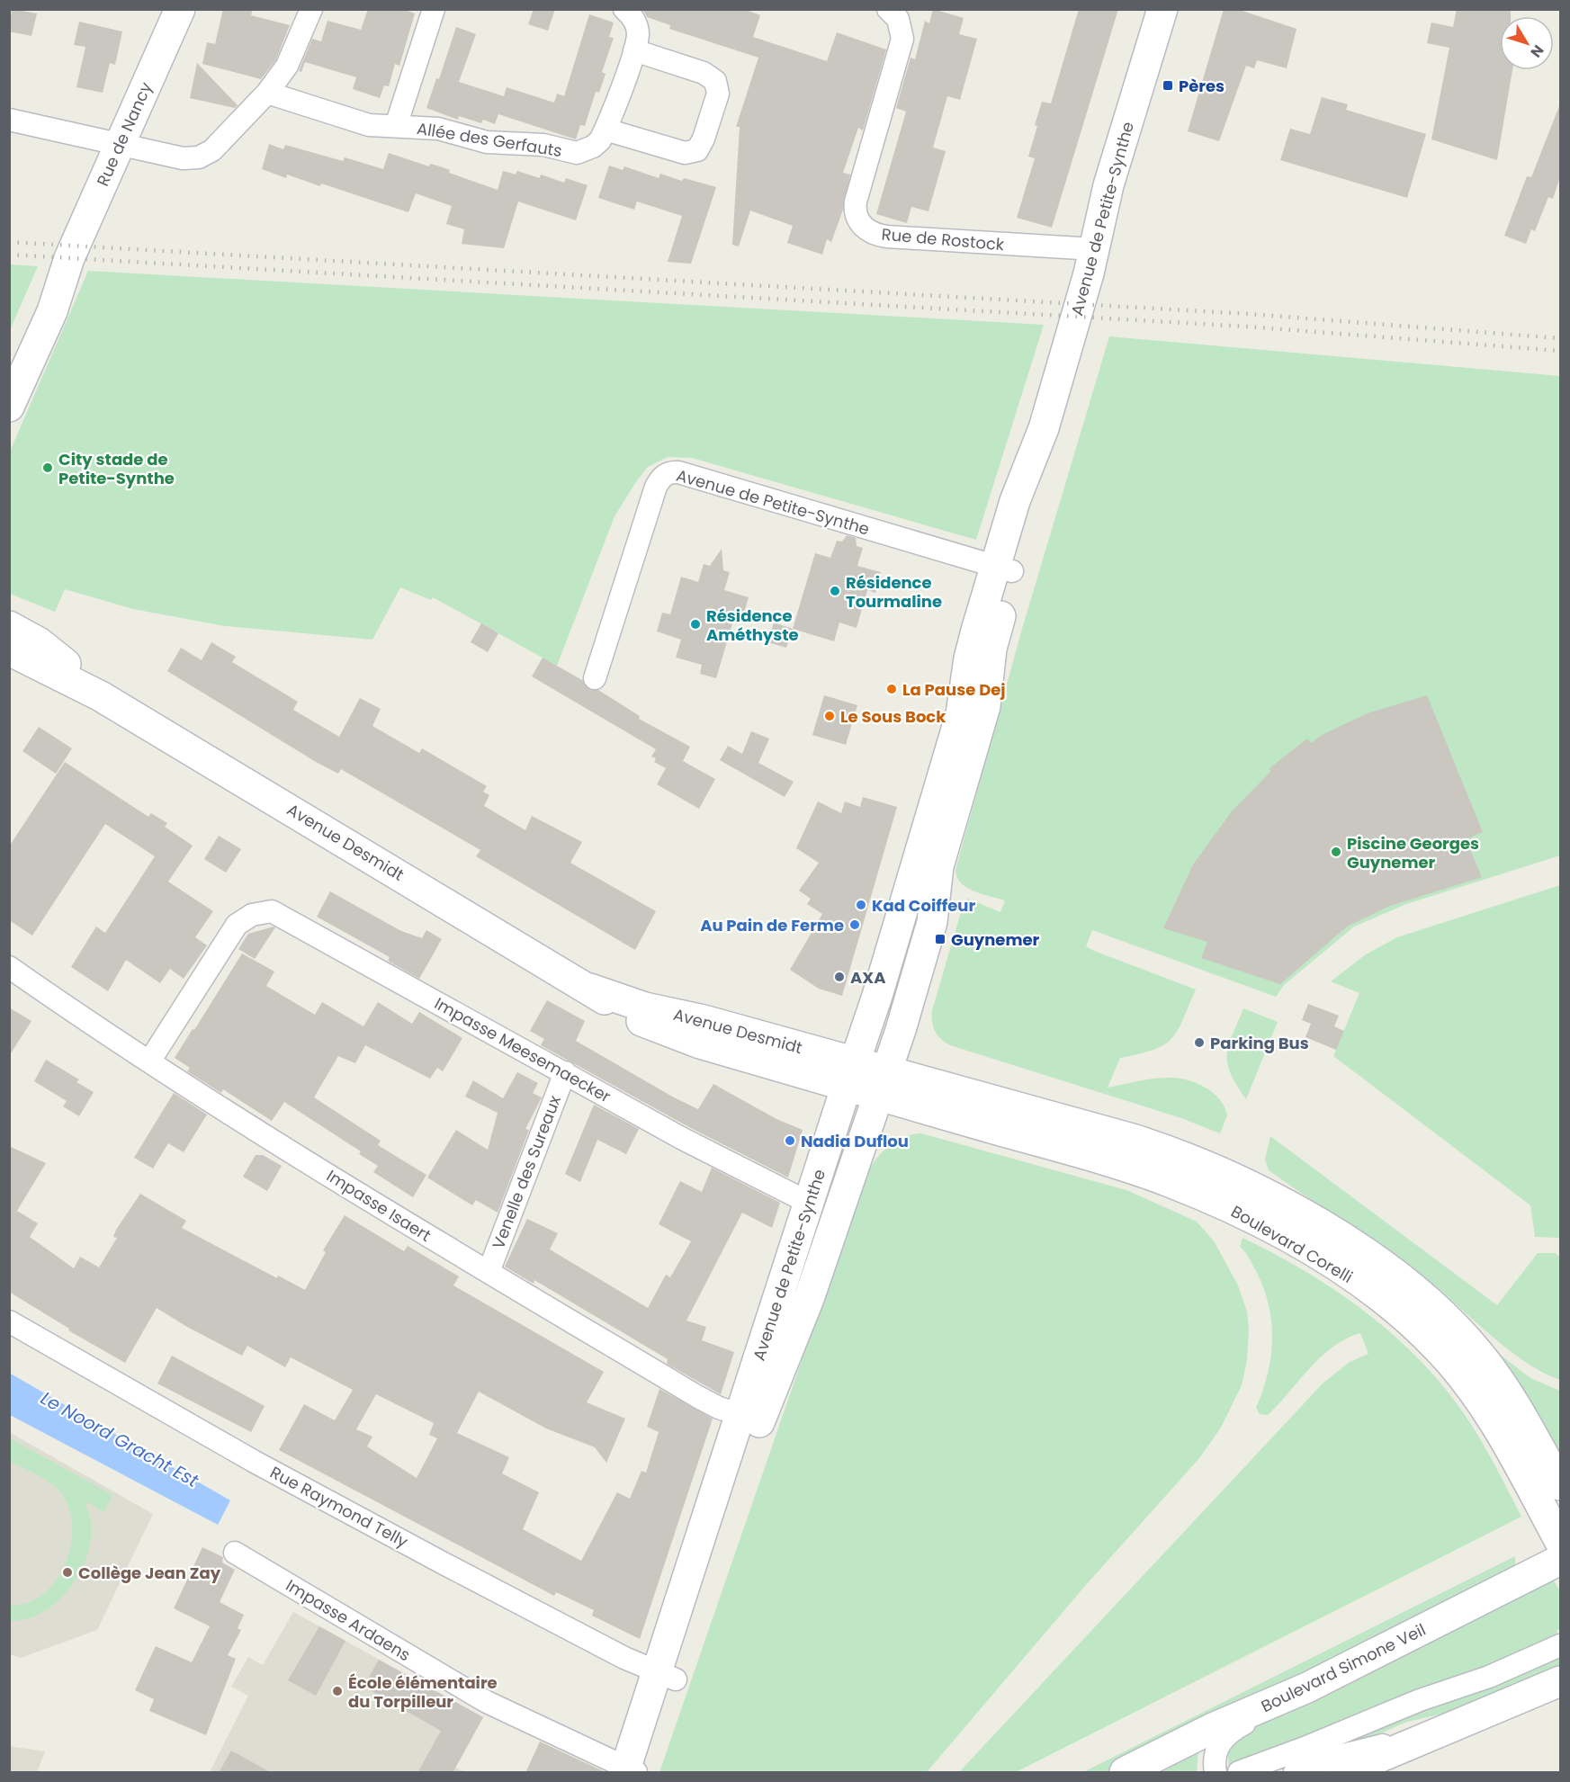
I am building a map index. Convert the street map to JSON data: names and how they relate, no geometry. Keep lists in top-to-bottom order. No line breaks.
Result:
{"streets":{"main road":["Rue de Nancy","Avenue de Petite-Synthe","Avenue Desmidt","Boulevard Corelli","Boulevard Simone Veil"],"street":["Allée des Gerfauts","Rue de Rostock","Impasse Meesemaecker","Venelle des Sureaux","Impasse Isaert","Rue Raymond Telly","Impasse Ardaens"]},"crossings":[["Avenue de Petite-Synthe","Rue de Rostock"],["Avenue de Petite-Synthe","Avenue Desmidt"],["Avenue de Petite-Synthe","Impasse Meesemaecker"],["Avenue de Petite-Synthe","Impasse Isaert"],["Avenue de Petite-Synthe","Boulevard Corelli"],["Avenue de Petite-Synthe","Rue Raymond Telly"],["Avenue de Petite-Synthe","Impasse Ardaens"],["Avenue Desmidt","Boulevard Corelli"],["Impasse Meesemaecker","Venelle des Sureaux"],["Impasse Meesemaecker","Impasse Isaert"],["Venelle des Sureaux","Impasse Isaert"]],"water":["Le Noord Gracht Est"],"places":{"transit":["Pères","Guynemer"],"other":["City stade de Petite-Synthe","Résidence Tourmaline","Résidence Améthyste","La Pause Dej","Le Sous Bock","Piscine Georges Guynemer","Kad Coiffeur","Au Pain de Ferme","AXA","Parking Bus","Nadia Duflou","Collège Jean Zay","École élémentaire du Torpilleur"]},"north":"bottom right"}
